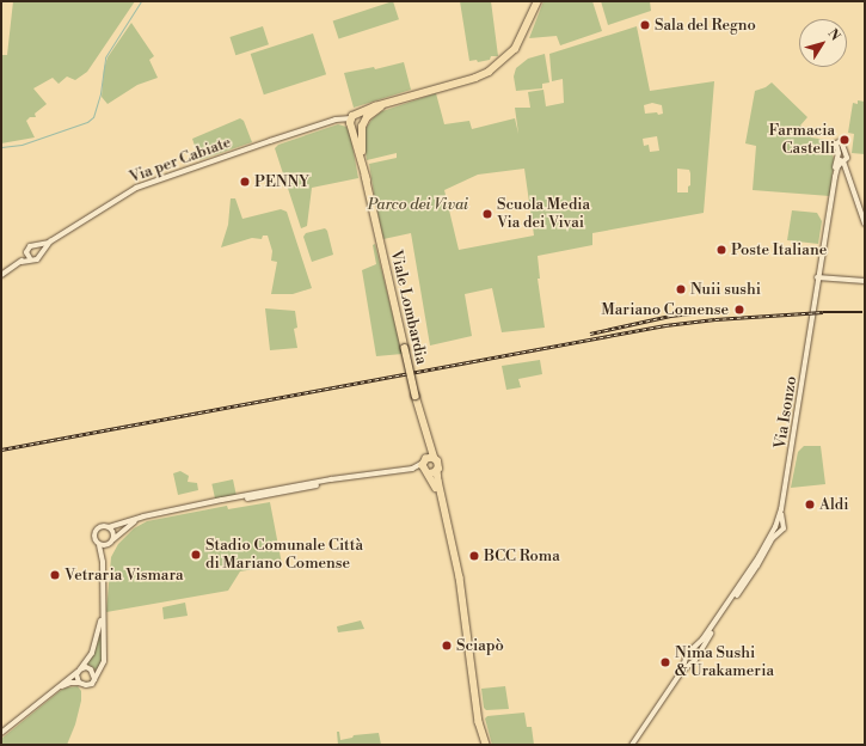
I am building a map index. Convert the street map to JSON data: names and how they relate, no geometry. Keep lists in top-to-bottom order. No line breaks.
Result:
{"streets":{"main road":["Viale Lombardia"],"street":["Via per Cabiate","Via Isonzo"]},"crossings":[["Via per Cabiate","Viale Lombardia"]],"parks":["Parco dei Vivai"],"places":["Sala del Regno","Farmacia Castelli","PENNY","Scuola Media Via dei Vivai","Poste Italiane","Nuii sushi","Mariano Comense","Aldi","Stadio Comunale Città di Mariano Comense","BCC Roma","Vetraria Vismara","Sciapò","Nima Sushi & Urakameria"],"north":"top right"}
